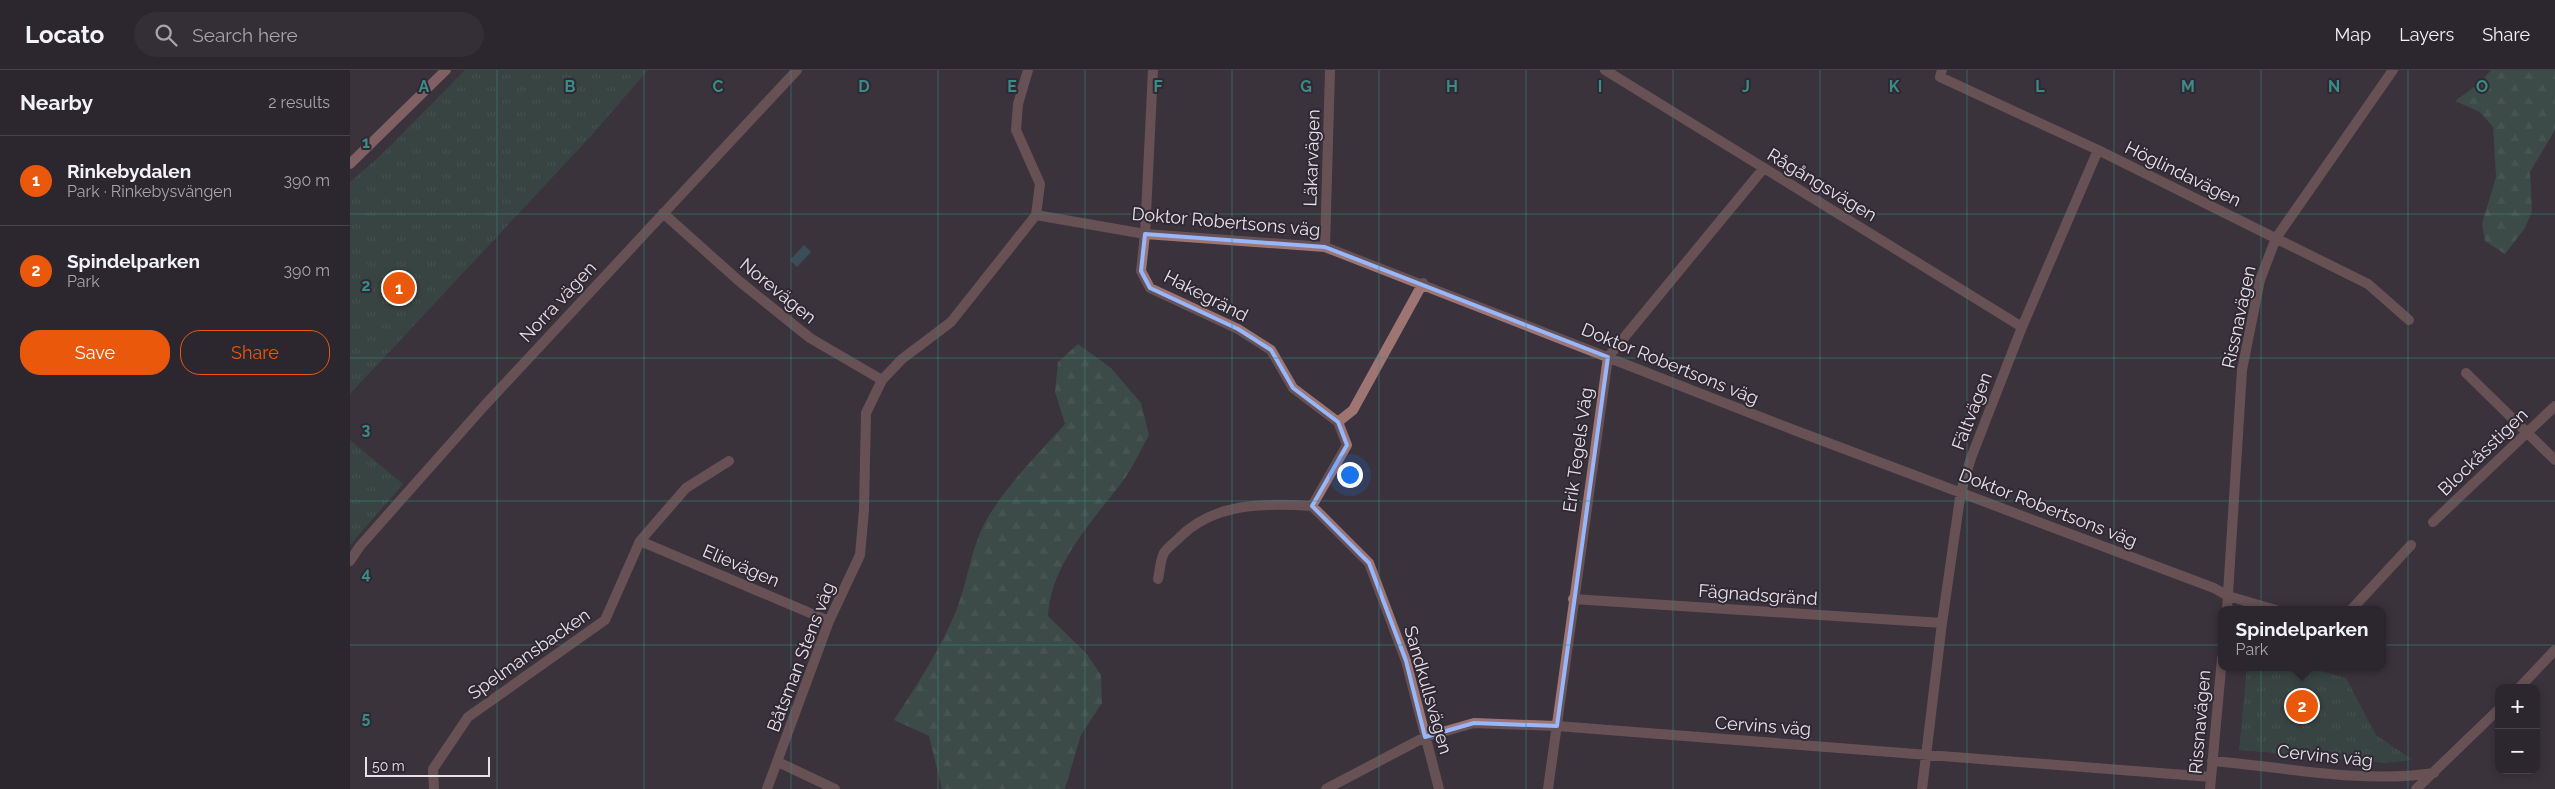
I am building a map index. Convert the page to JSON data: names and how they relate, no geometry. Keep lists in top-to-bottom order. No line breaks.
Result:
{"streets":{"street":["Läkarvägen","Höglindavägen","Rågångsvägen","Doktor Robertsons väg","Norevägen","Hakegränd","Norra vägen","Rissnavägen","Fältvägen","Erik Tegels Väg","Blockåsstigen","Elievägen","Fägnadsgränd","Spelmansbacken","Båtsman Stens väg","Sandkullsvägen","Cervins väg"]},"crossings":[["Läkarvägen","Doktor Robertsons väg"],["Höglindavägen","Rissnavägen"],["Höglindavägen","Fältvägen"],["Rågångsvägen","Fältvägen"],["Doktor Robertsons väg","Hakegränd"],["Doktor Robertsons väg","Rissnavägen"],["Doktor Robertsons väg","Fältvägen"],["Doktor Robertsons väg","Erik Tegels Väg"],["Doktor Robertsons väg","Båtsman Stens väg"],["Norevägen","Norra vägen"],["Norevägen","Båtsman Stens väg"],["Rissnavägen","Cervins väg"],["Fältvägen","Fägnadsgränd"],["Fältvägen","Cervins väg"],["Erik Tegels Väg","Fägnadsgränd"],["Erik Tegels Väg","Cervins väg"],["Elievägen","Spelmansbacken"],["Elievägen","Båtsman Stens väg"],["Sandkullsvägen","Cervins väg"]],"scale_bar":"50 m","page":{"header":"Locato","search":"Search here","nav":["Map","Layers","Share"],"heading":["Nearby","2 results"],"list":[{"mark":"1","name":"Rinkebydalen","note":"Park · Rinkebysvängen","value":"390 m"},{"mark":"2","name":"Spindelparken","note":"Park","value":"390 m"}],"pins":["1","2"],"buttons":["Save","Share"],"popup":["Spindelparken","Park"],"map_buttons":["+","−"],"scale":"50 m"},"grid":{"columns":["A","B","C","D","E","F","G","H","I","J","K","L","M","N","O"],"rows":["1","2","3","4","5"]}}
